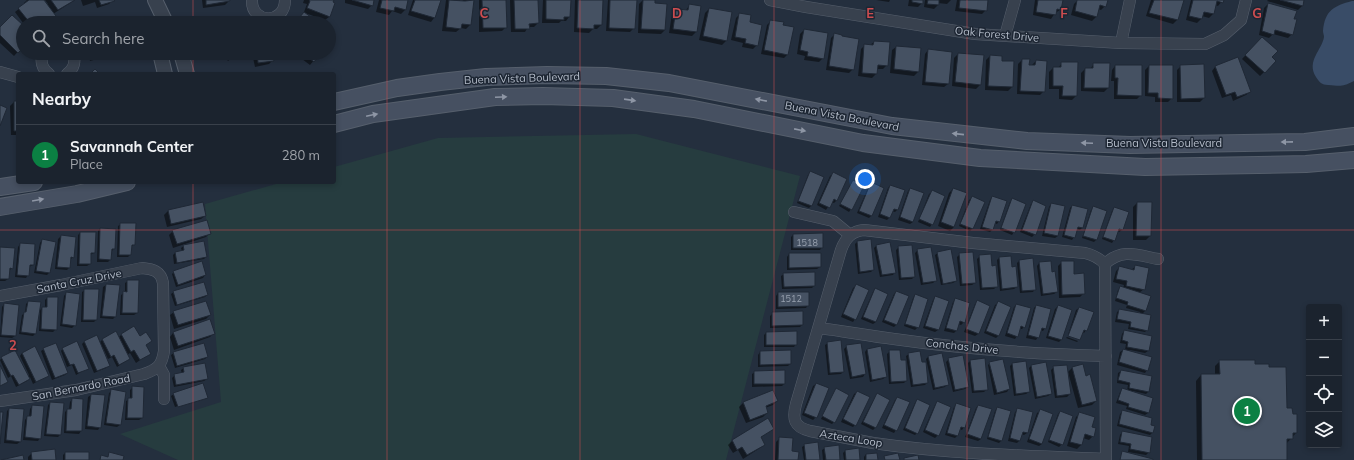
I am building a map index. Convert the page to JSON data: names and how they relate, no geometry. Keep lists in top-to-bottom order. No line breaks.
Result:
{"streets":{"main road":["Buena Vista Boulevard"],"street":["Oak Forest Drive","Santa Cruz Drive","Conchas Drive","San Bernardo Road","Azteca Loop"]},"crossings":[["Santa Cruz Drive","San Bernardo Road"],["Conchas Drive","Azteca Loop"]],"house_numbers":["1518","1512"],"page":{"search":"Search here","heading":"Nearby","list":[{"mark":"1","name":"Savannah Center","note":"Place","value":"280 m"}],"map_buttons":["+","−"],"pins":"1"},"grid":{"columns":["C","D","E","F","G"],"rows":["2"]}}
